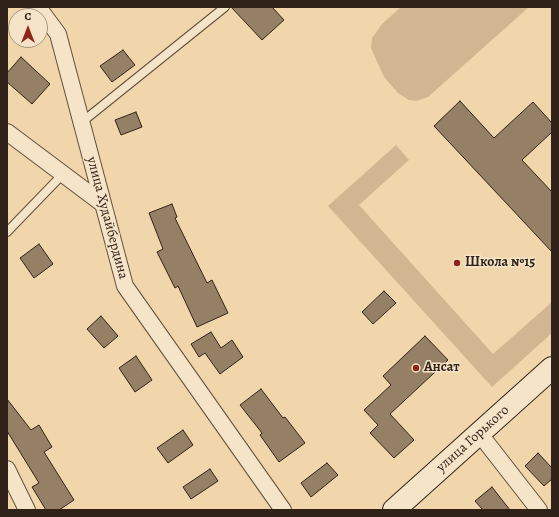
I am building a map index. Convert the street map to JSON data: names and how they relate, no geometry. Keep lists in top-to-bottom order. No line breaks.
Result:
{"streets":{"main road":["улица Горького"],"street":["улица Худайбердина"]},"places":["Школа №15","Ансат"],"north":"top"}
